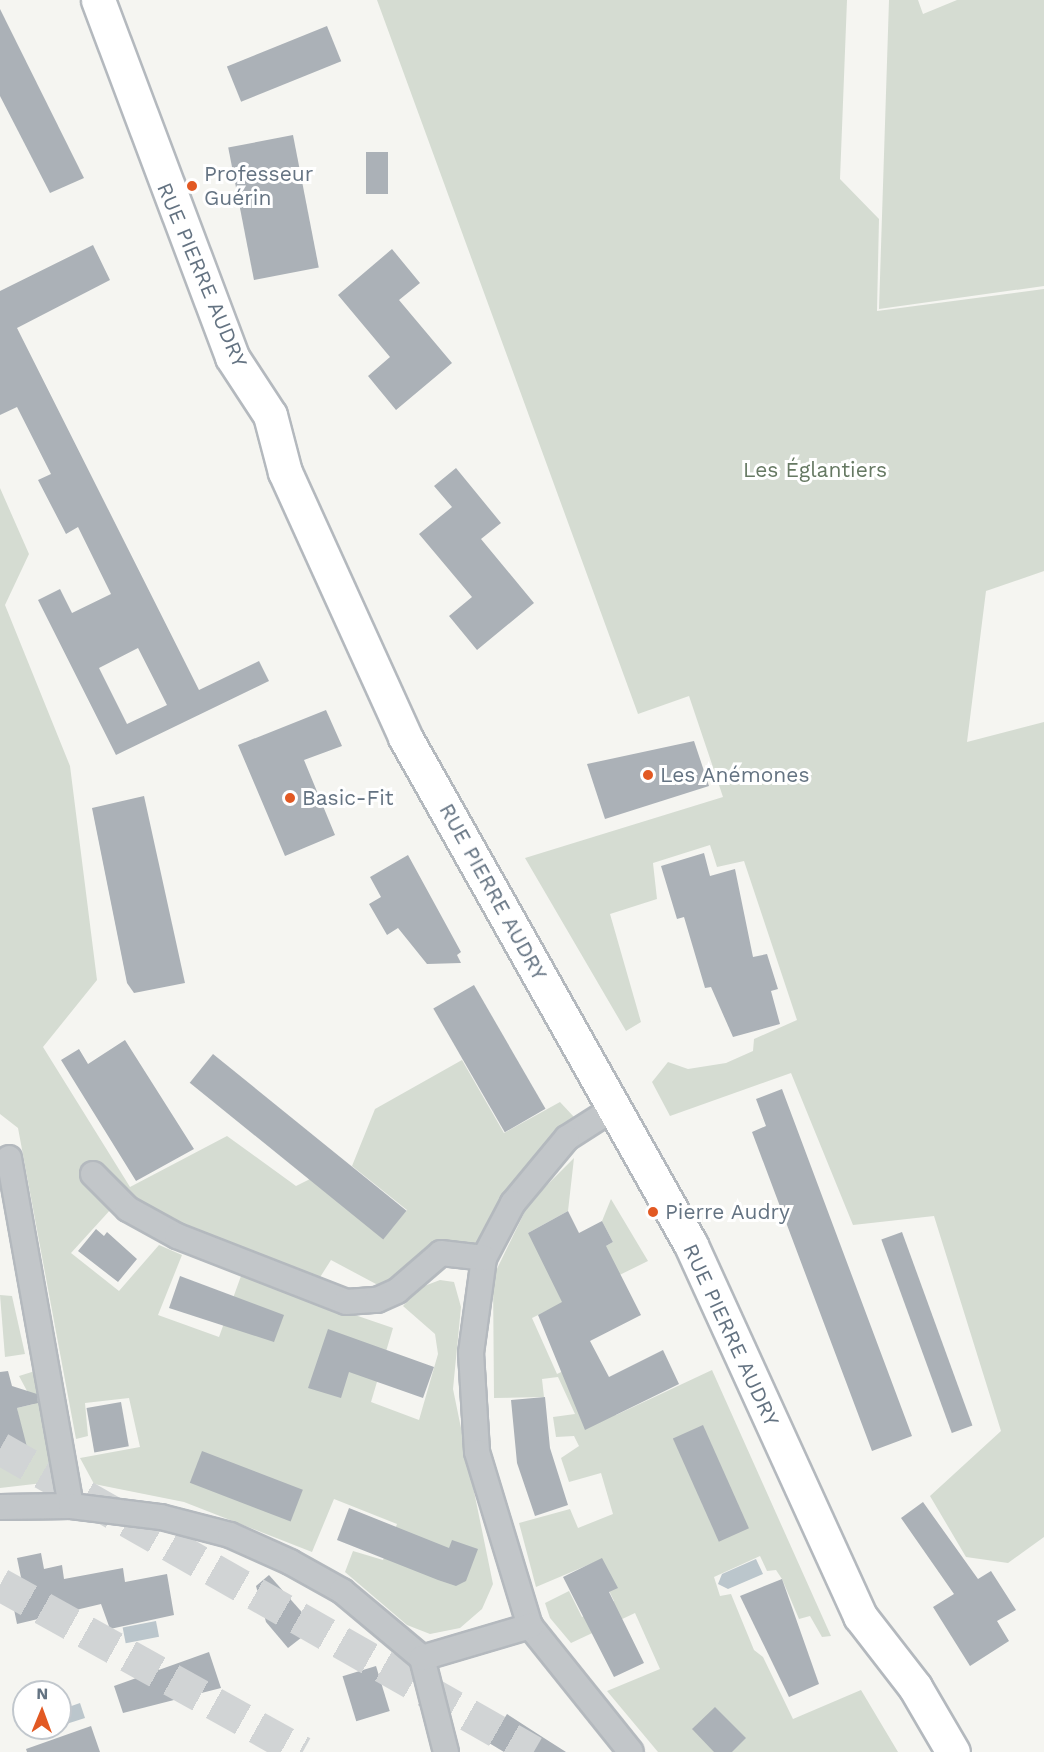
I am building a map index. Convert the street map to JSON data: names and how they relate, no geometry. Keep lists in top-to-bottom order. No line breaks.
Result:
{"streets":{"street":["RUE PIERRE AUDRY"]},"parks":["Les Églantiers"],"places":["Professeur Guérin","Les Anémones","Basic-Fit","Pierre Audry"],"north":"top"}
